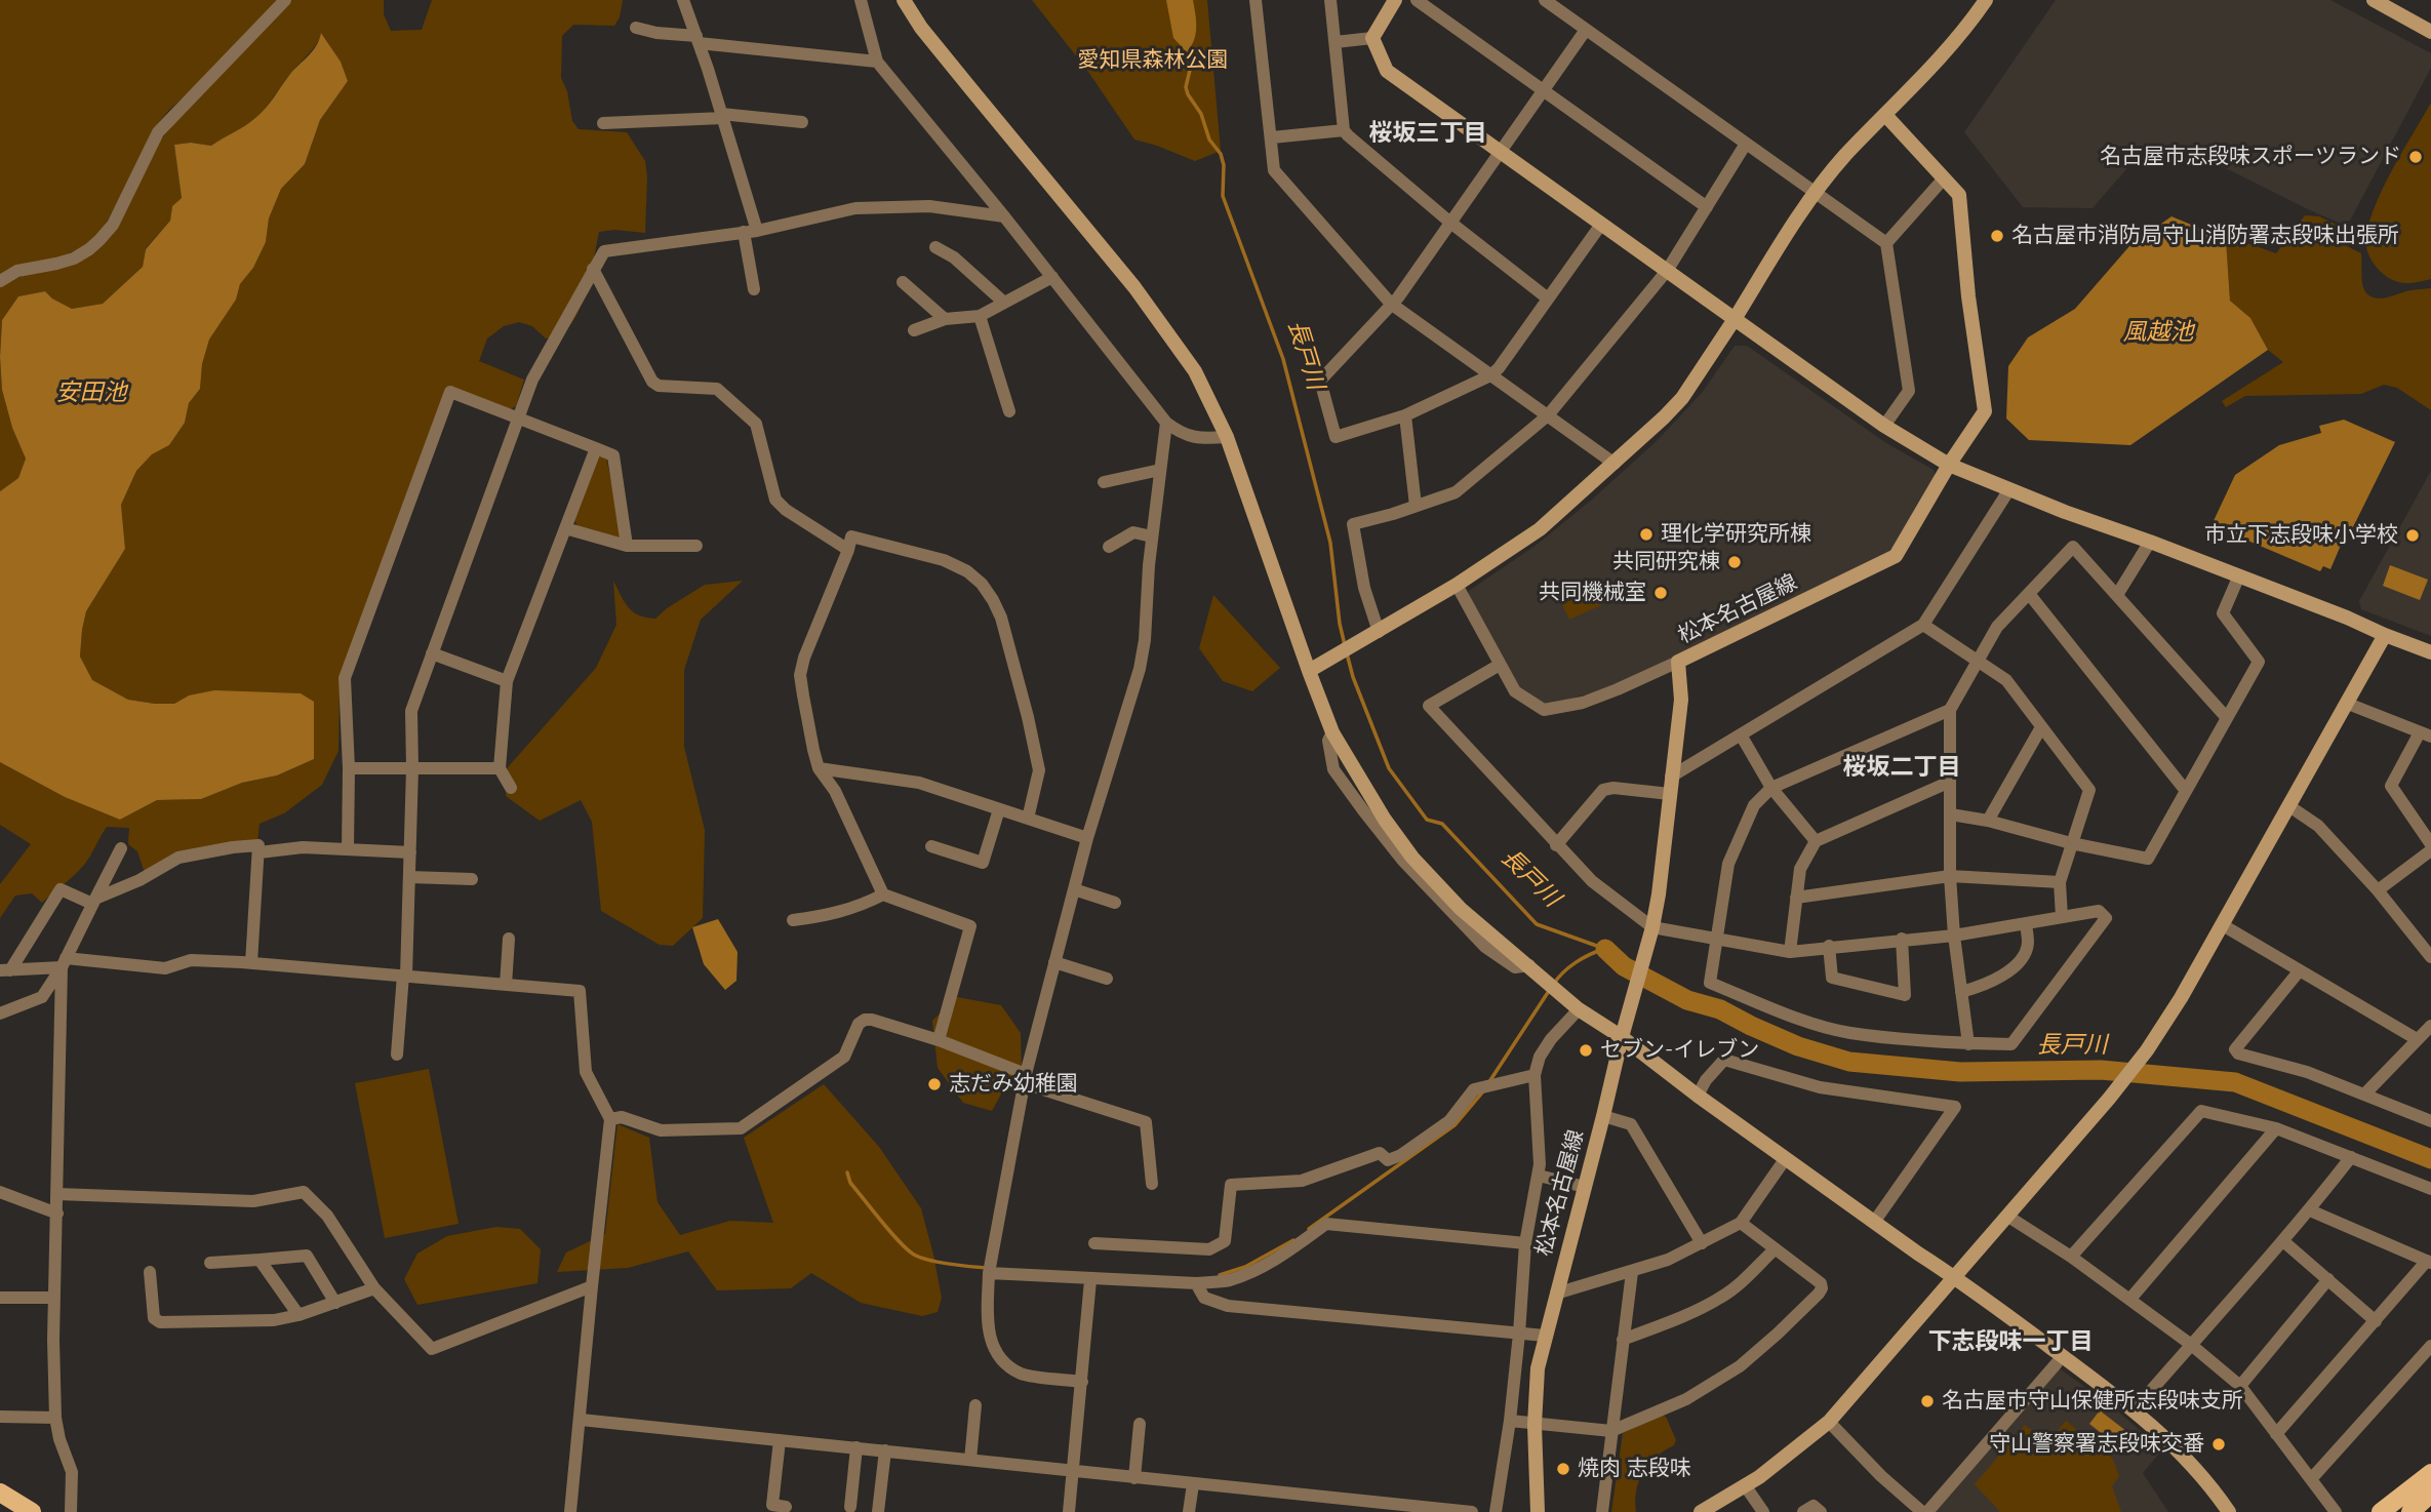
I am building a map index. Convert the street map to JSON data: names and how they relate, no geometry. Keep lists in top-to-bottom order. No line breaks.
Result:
{"streets":{"street":["松本名古屋線"]},"districts":["桜坂三丁目","桜坂二丁目","下志段味一丁目"],"water":["風越池","長戸川","安田池"],"parks":["愛知県森林公園"],"places":["名古屋市志段味スポーツランド","名古屋市消防局守山消防署志段味出張所","理化学研究所棟","市立下志段味小学校","共同研究棟","共同機械室","セブン-イレブン","志だみ幼稚園","名古屋市守山保健所志段味支所","守山警察署志段味交番","焼肉 志段味"]}
